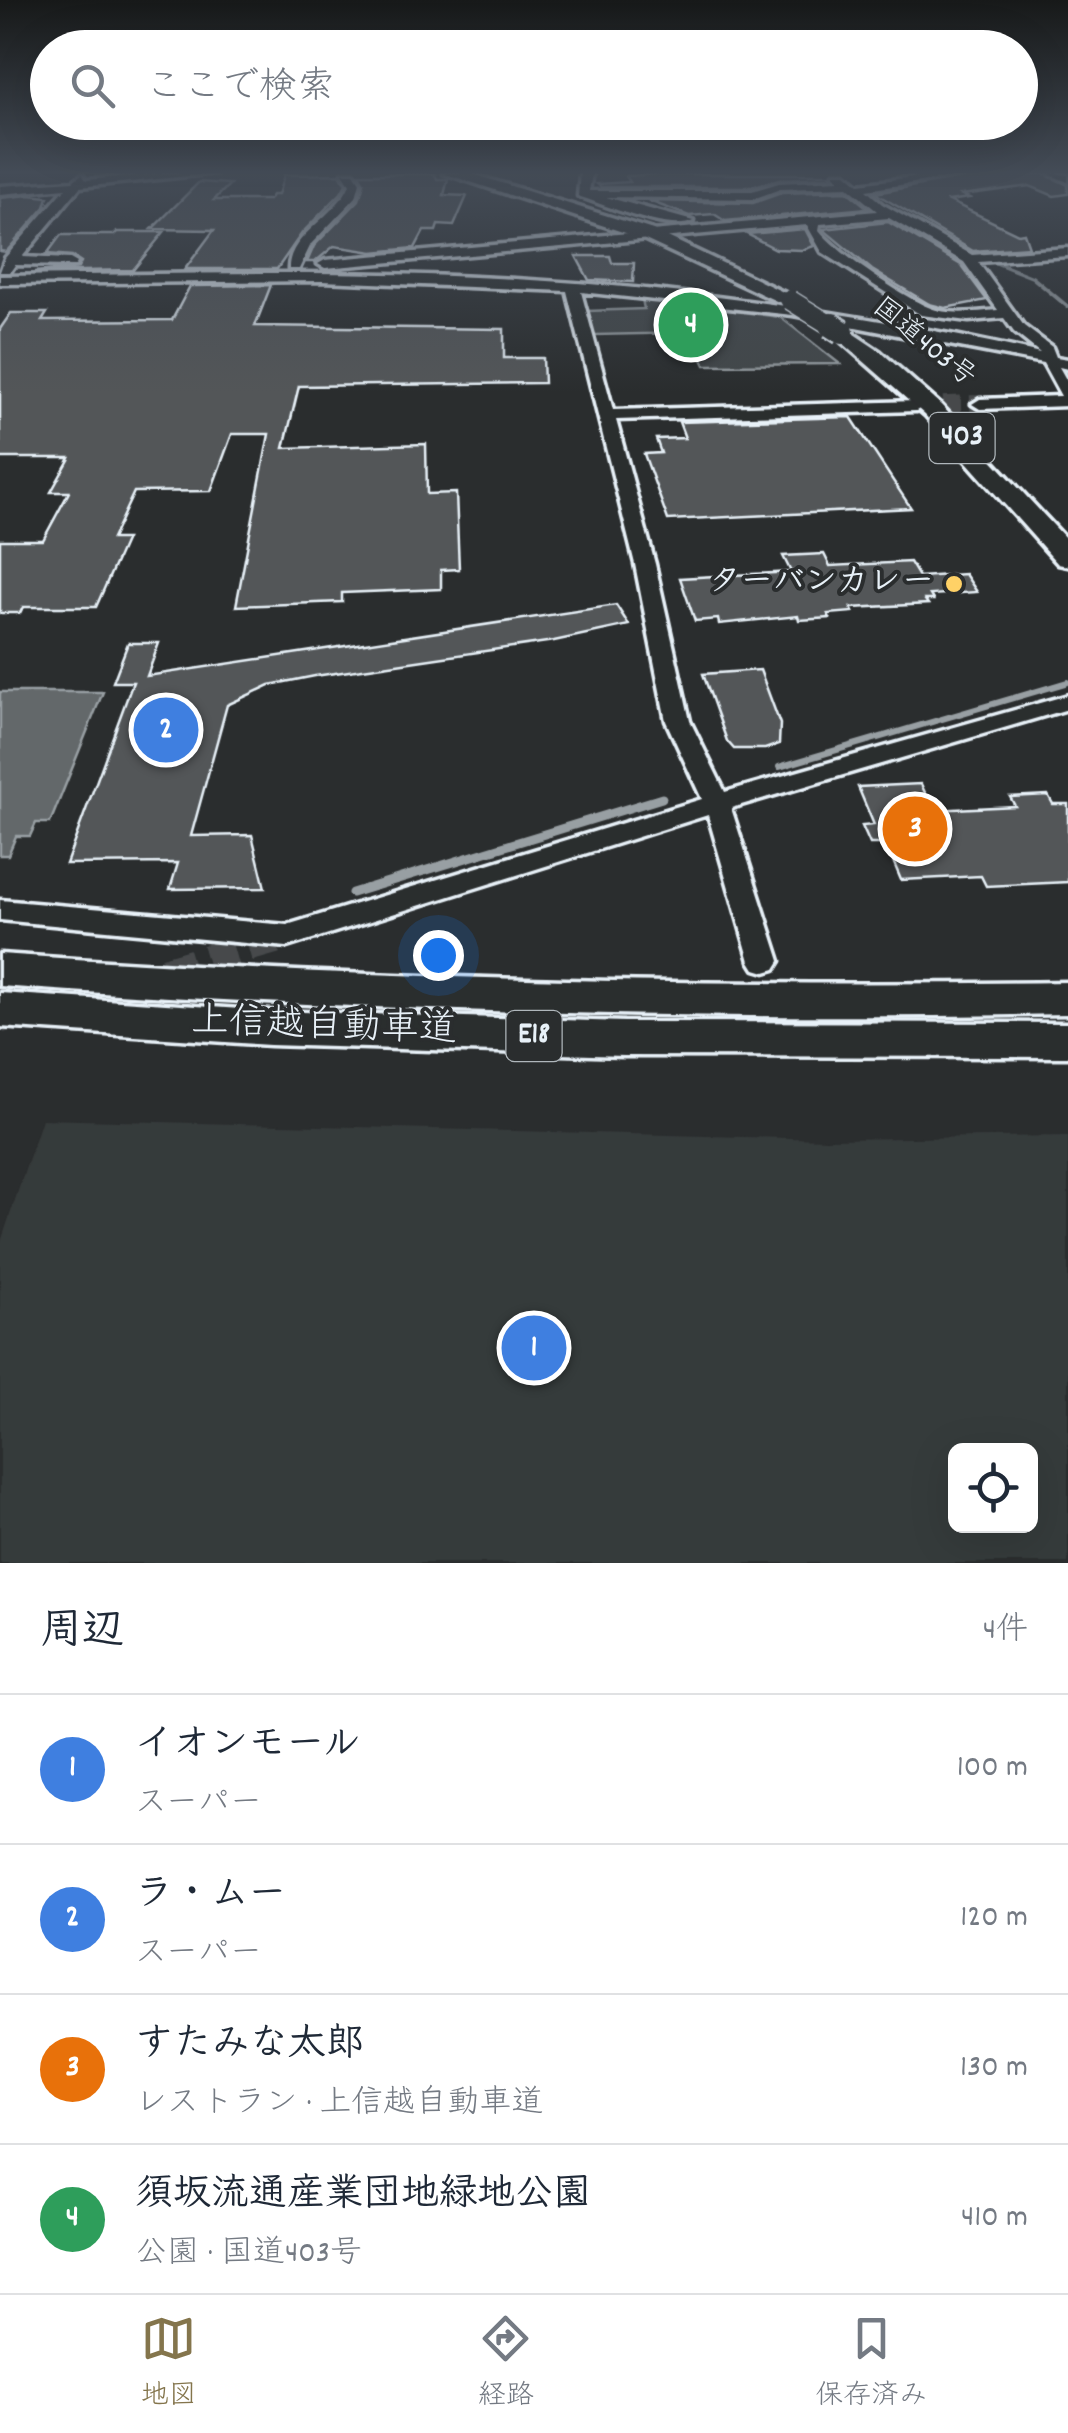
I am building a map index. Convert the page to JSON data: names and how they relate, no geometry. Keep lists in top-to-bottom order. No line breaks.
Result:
{"streets":{"highway":["国道403号","403","上信越自動車道","E18"]},"places":["ターバンカレー"],"page":{"search":"ここで検索","pins":["4","2","3","1"],"heading":["周辺","4件"],"list":[{"mark":"1","name":"イオンモール","note":"スーパー","value":"100 m"},{"mark":"2","name":"ラ・ムー","note":"スーパー","value":"120 m"},{"mark":"3","name":"すたみな太郎","note":"レストラン · 上信越自動車道","value":"130 m"},{"mark":"4","name":"須坂流通産業団地緑地公園","note":"公園 · 国道403号","value":"410 m"}],"nav":["地図","経路","保存済み"]}}
